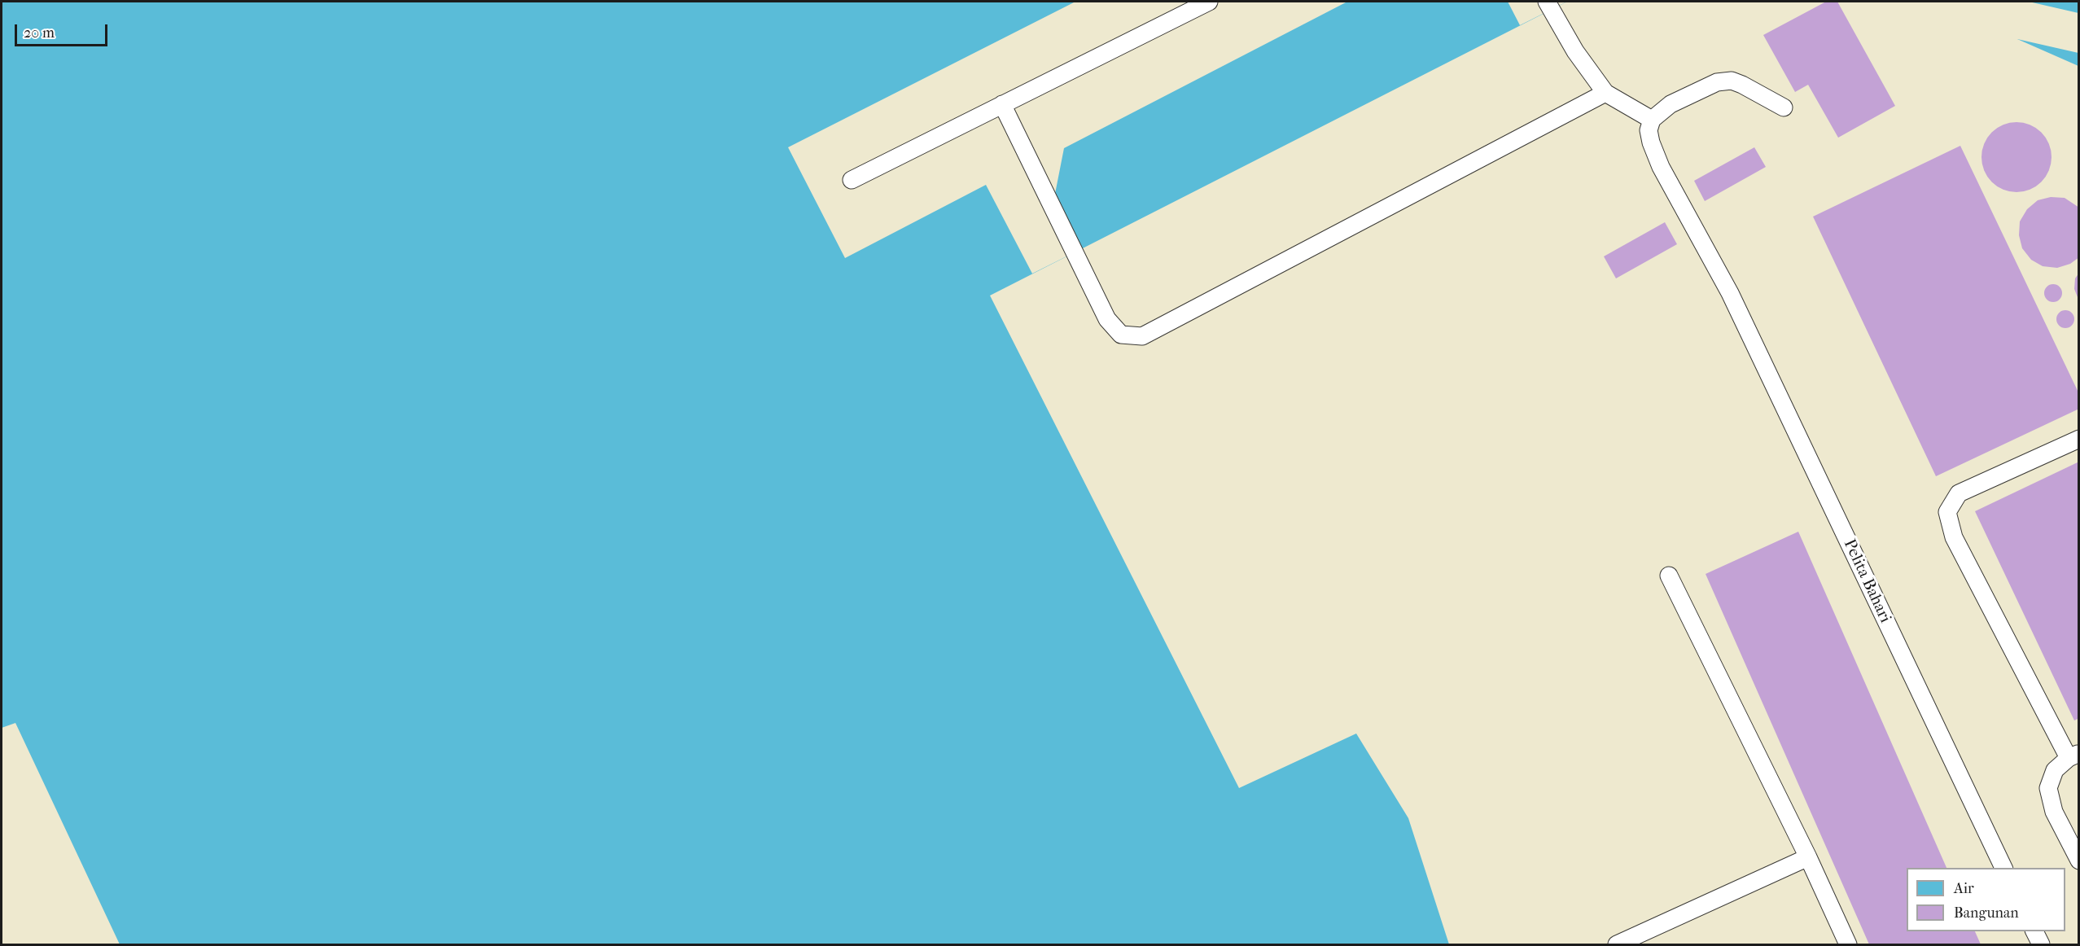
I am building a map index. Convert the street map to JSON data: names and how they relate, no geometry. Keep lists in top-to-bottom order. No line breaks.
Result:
{"streets":{"lane":["Pelita Bahari"]},"legend":["Air","Bangunan"],"scale_bar":"20 m"}
